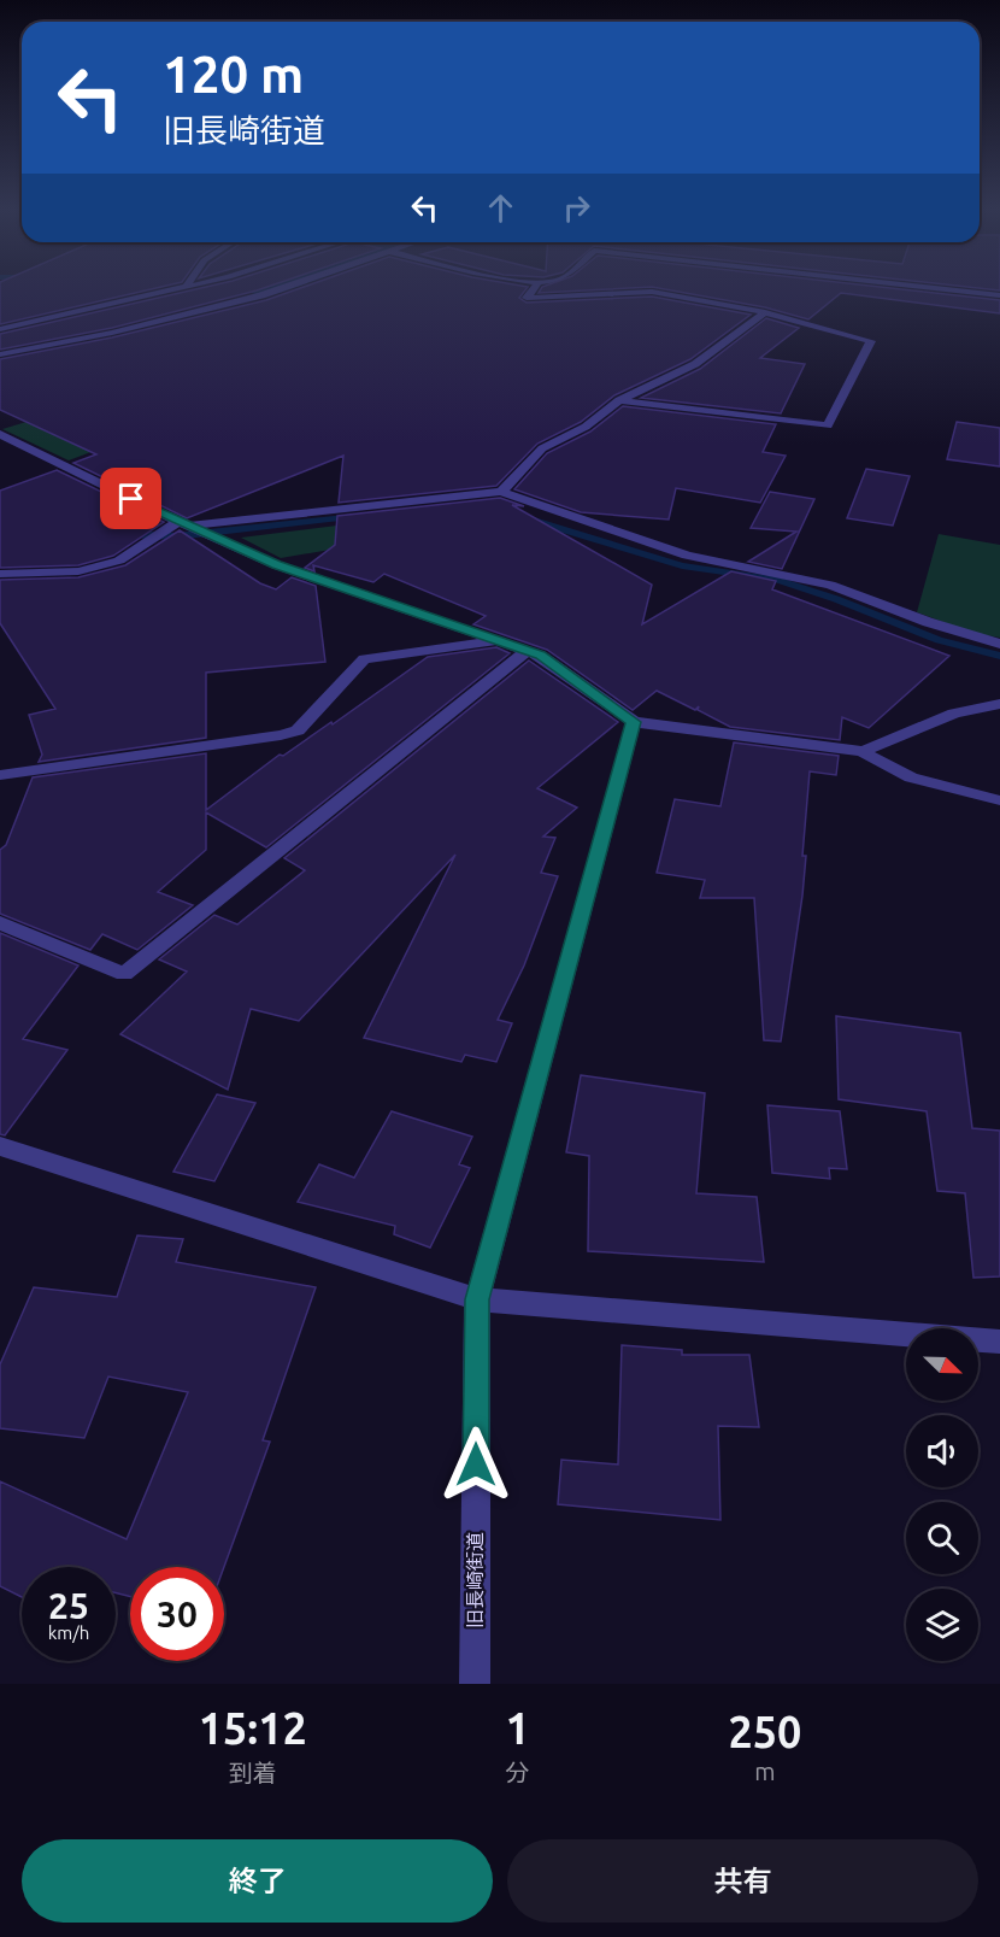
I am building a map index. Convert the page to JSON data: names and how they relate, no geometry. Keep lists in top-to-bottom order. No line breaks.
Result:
{"streets":{"street":["旧長崎街道"]},"north":"bottom right","page":{"turn":["120 m","旧長崎街道"],"speed":"25 km/h","limit":"30","eta":["15:12","到着","1","分","250","m"],"buttons":["終了","共有"]}}
